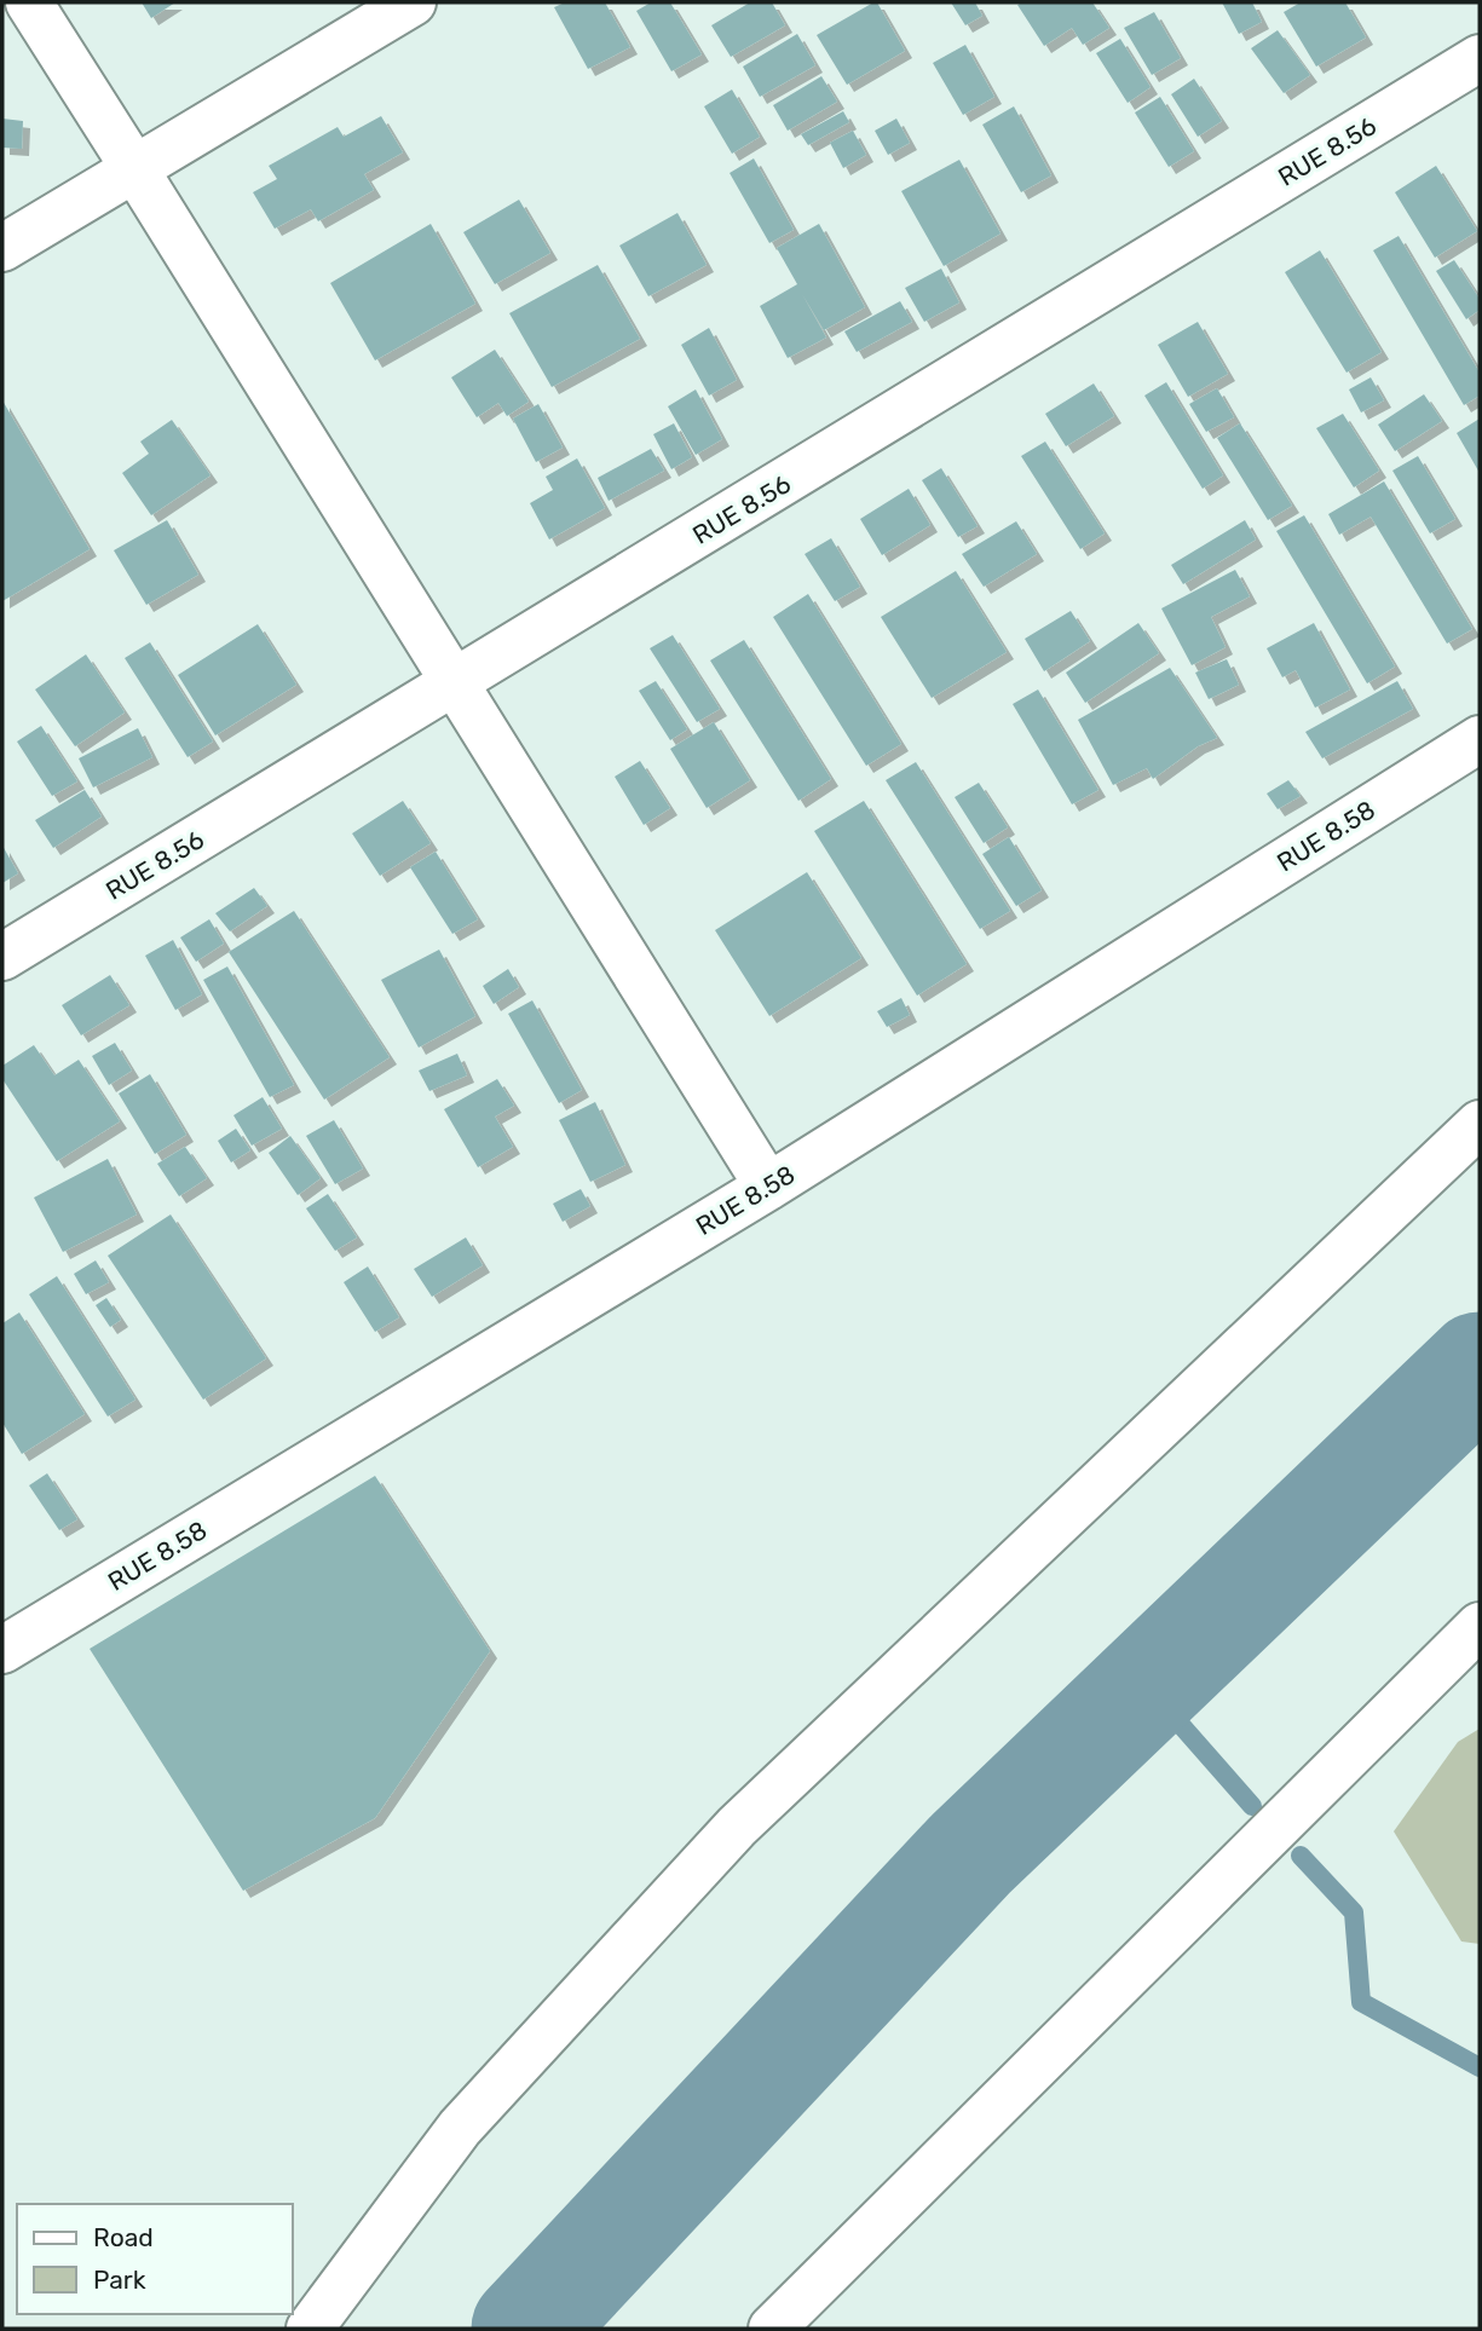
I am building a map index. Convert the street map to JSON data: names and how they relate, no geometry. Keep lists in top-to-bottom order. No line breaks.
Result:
{"streets":{"street":["RUE 8.56","RUE 8.58"]},"legend":["Road","Park"]}
